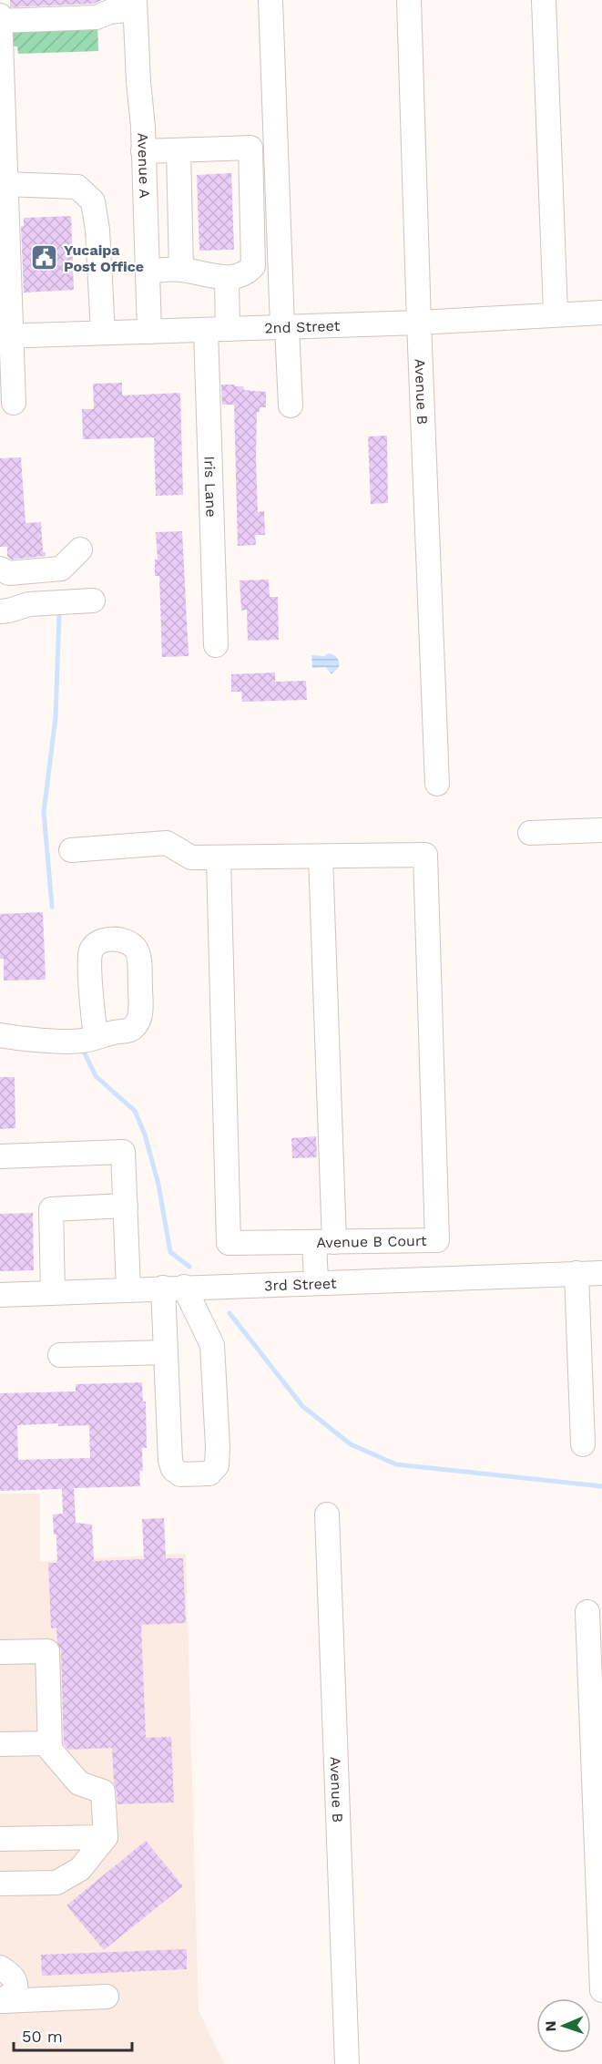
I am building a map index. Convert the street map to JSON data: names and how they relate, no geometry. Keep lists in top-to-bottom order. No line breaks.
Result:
{"streets":{"street":["Avenue A","2nd Street","Avenue B","Iris Lane","Avenue B Court","3rd Street"]},"crossings":[["Avenue A","2nd Street"],["2nd Street","Avenue B"],["2nd Street","Iris Lane"]],"places":{"public building":["Yucaipa Post Office"]},"scale_bar":"50 m","north":"left"}
